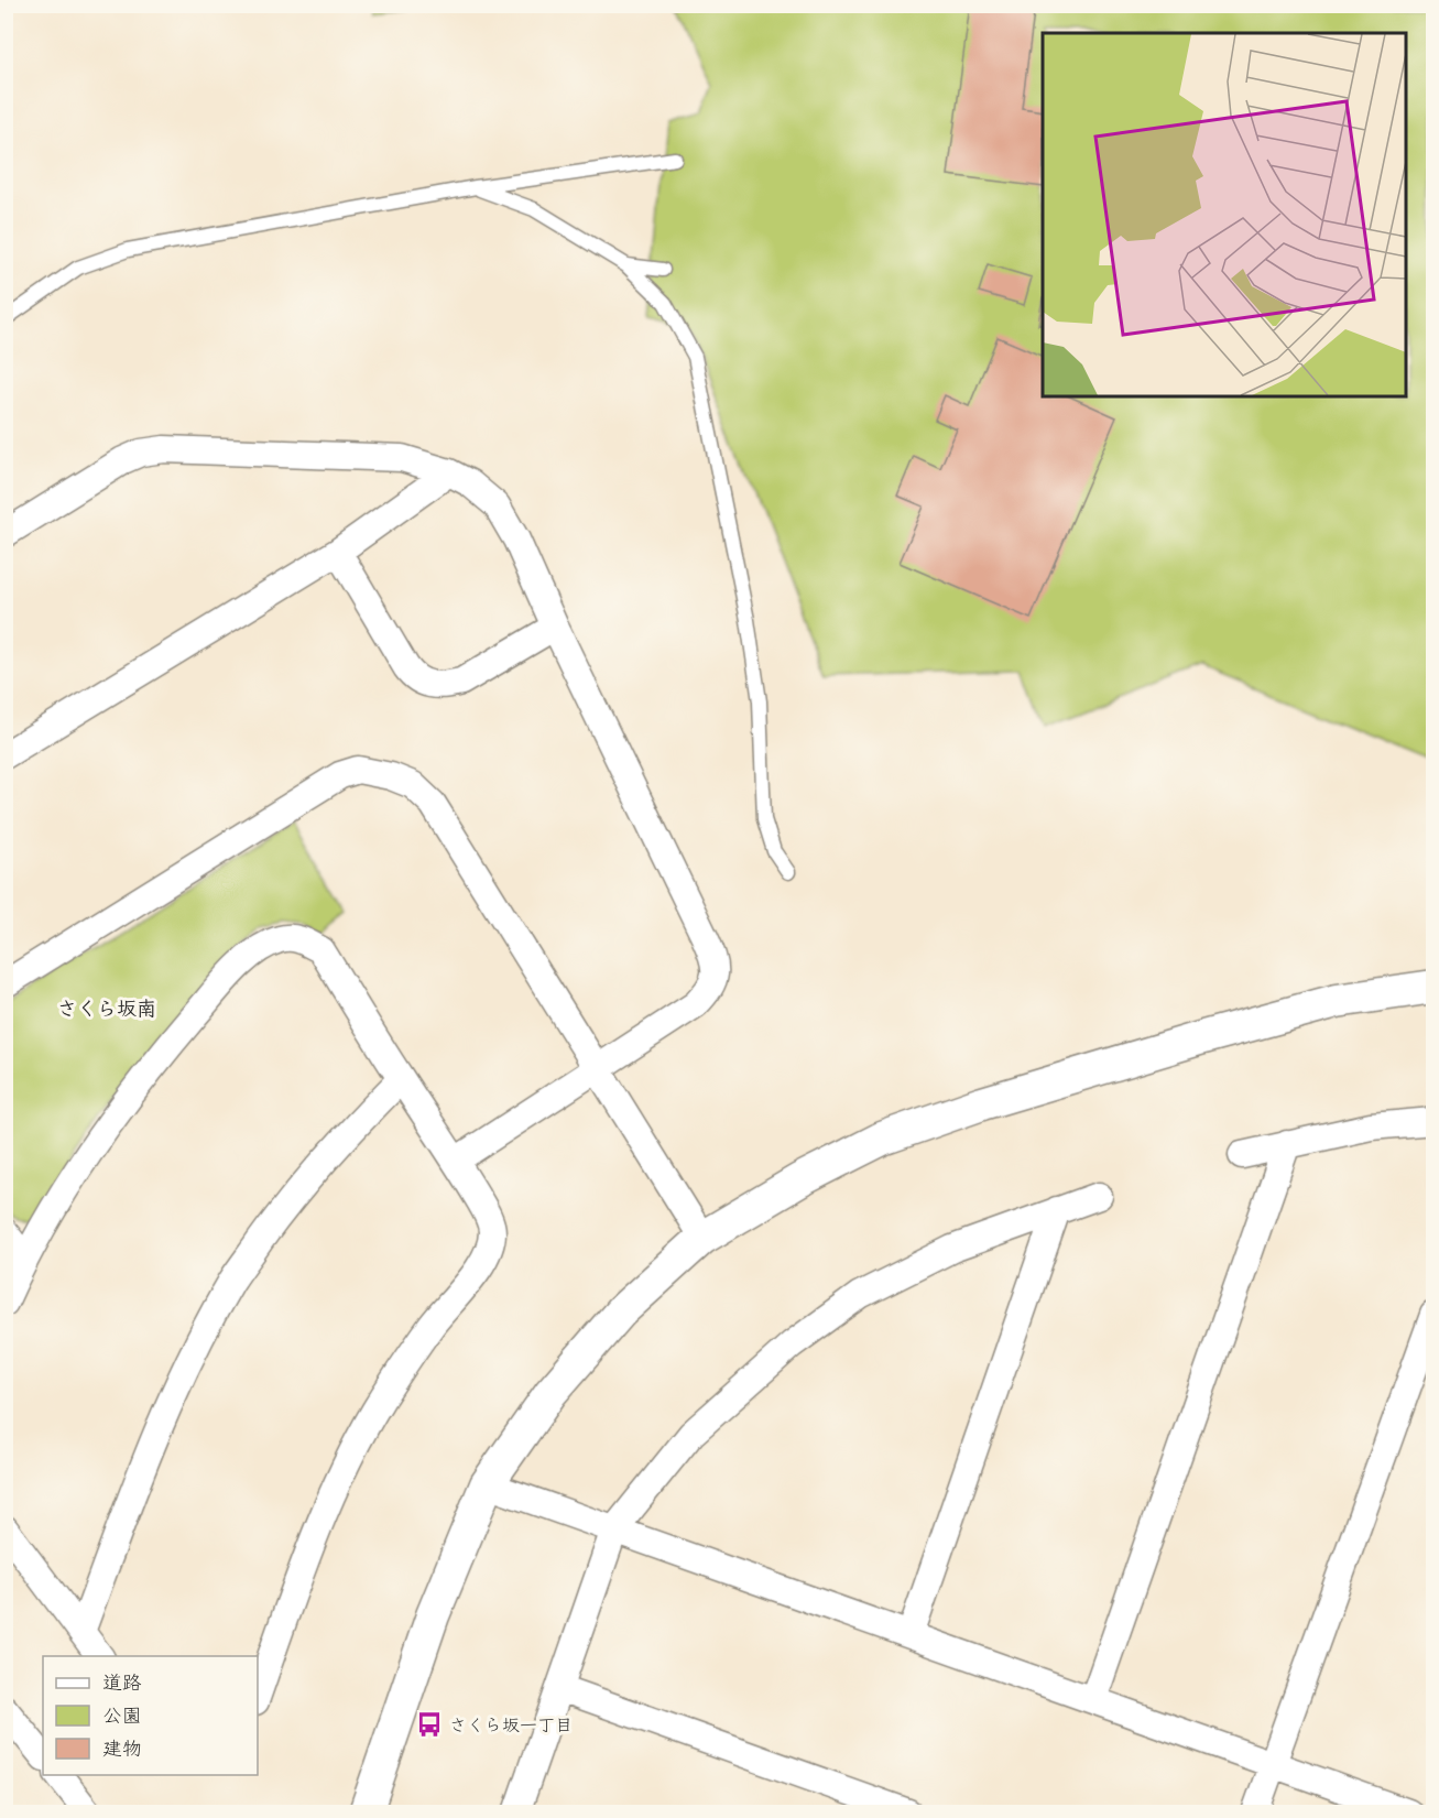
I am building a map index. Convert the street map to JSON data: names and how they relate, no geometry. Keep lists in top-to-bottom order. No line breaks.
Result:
{"districts":["さくら坂南"],"places":{"bus stop":["さくら坂一丁目"]},"legend":["道路","公園","建物"]}
